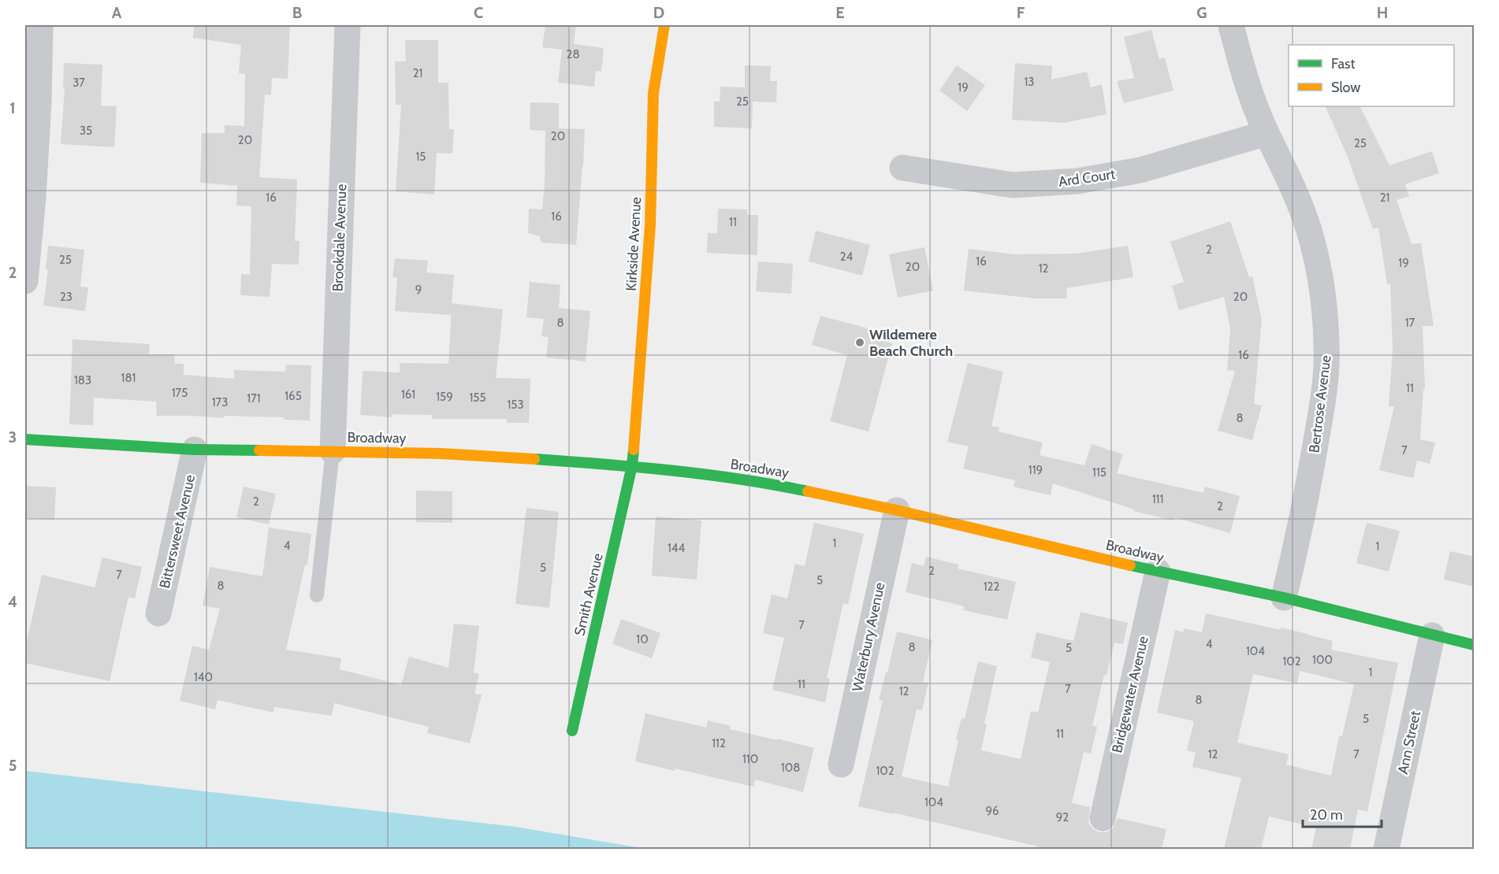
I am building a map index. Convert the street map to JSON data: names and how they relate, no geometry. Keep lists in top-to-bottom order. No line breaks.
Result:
{"streets":{"street":["Ard Court","Brookdale Avenue","Kirkside Avenue","Bertrose Avenue","Broadway","Bittersweet Avenue","Smith Avenue","Waterbury Avenue","Bridgewater Avenue","Ann Street"]},"crossings":[["Ard Court","Bertrose Avenue"],["Brookdale Avenue","Broadway"],["Kirkside Avenue","Broadway"],["Kirkside Avenue","Smith Avenue"],["Bertrose Avenue","Broadway"],["Broadway","Bittersweet Avenue"],["Broadway","Smith Avenue"],["Broadway","Waterbury Avenue"],["Broadway","Bridgewater Avenue"],["Broadway","Ann Street"]],"places":["Wildemere Beach Church"],"house_numbers":["28","21","13","37","19","25","35","20","20","25","15","16","21","16","11","2","24","25","16","19","20","12","9","23","20","8","17","16","181","183","11","175","161","165","159","155","171","173","153","8","7","119","115","111","2","2","1","4","1","144","5","2","7","5","8","122","7","10","4","8","5","104","100","102","1","140","11","7","12","8","5","11","112","12","7","110","108","102","104","96","92"],"legend":["Fast","Slow"],"scale_bar":"20 m","grid":{"columns":["A","B","C","D","E","F","G","H"],"rows":["1","2","3","4","5"]}}
